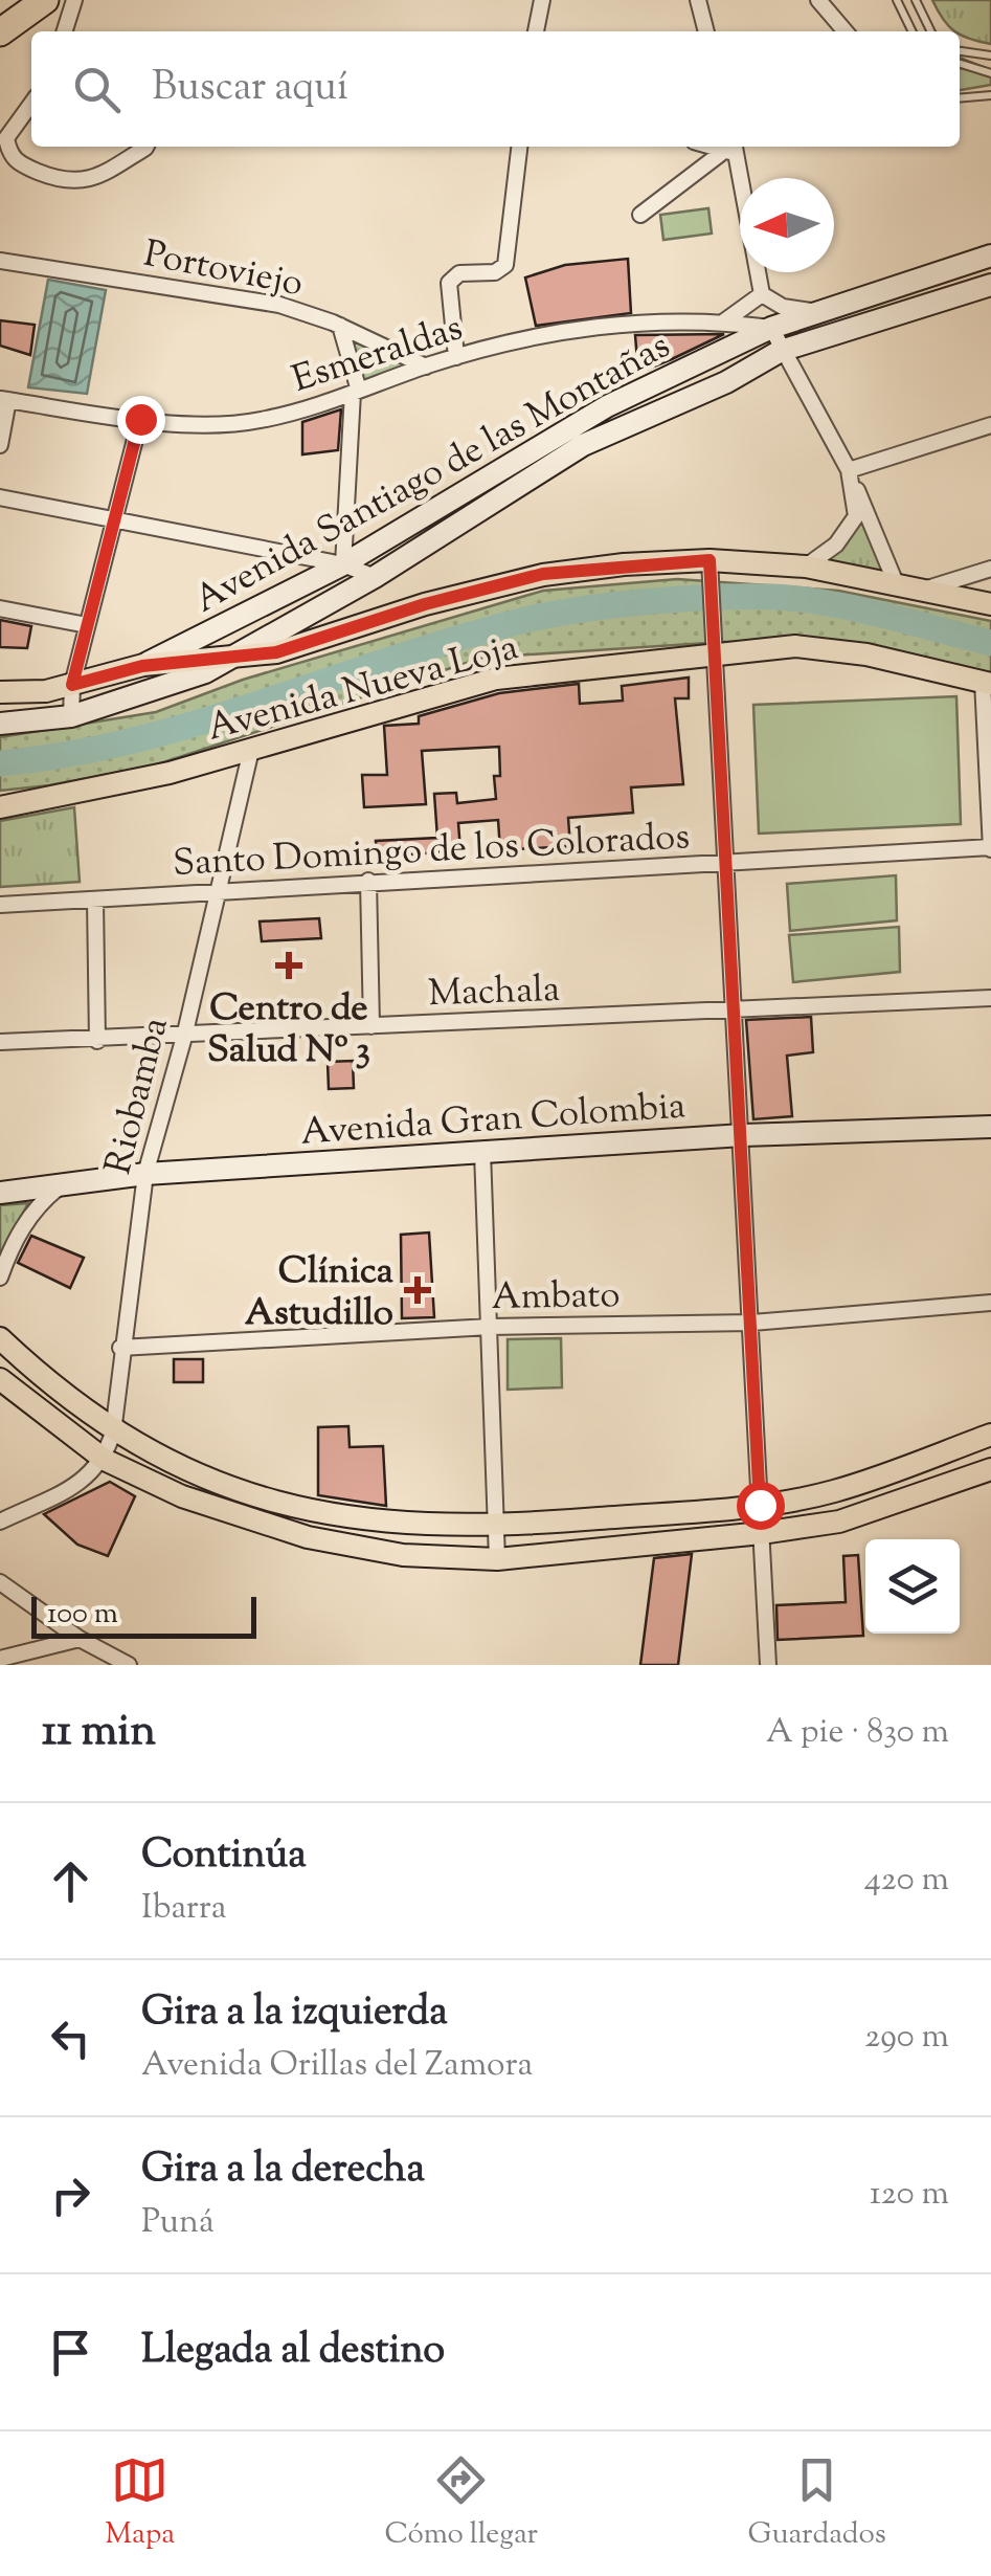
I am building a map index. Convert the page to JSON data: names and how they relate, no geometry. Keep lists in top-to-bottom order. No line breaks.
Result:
{"streets":{"main road":["Avenida Santiago de las Montañas","Avenida Nueva Loja","Avenida Gran Colombia"],"street":["Portoviejo","Esmeraldas","Santo Domingo de los Colorados","Machala","Riobamba","Ambato"]},"crossings":[["Portoviejo","Esmeraldas"],["Esmeraldas","Avenida Santiago de las Montañas"],["Avenida Nueva Loja","Riobamba"],["Santo Domingo de los Colorados","Riobamba"],["Machala","Riobamba"],["Riobamba","Avenida Gran Colombia"],["Riobamba","Ambato"]],"places":{"health":["Centro de Salud Nº 3","Clínica Astudillo"]},"scale_bar":"100 m","north":"left","page":{"search":"Buscar aquí","scale":"100 m","heading":["11 min","A pie · 830 m"],"list":[["Continúa","Ibarra","420 m"],["Gira a la izquierda","Avenida Orillas del Zamora","290 m"],["Gira a la derecha","Puná","120 m"],"Llegada al destino"],"nav":["Mapa","Cómo llegar","Guardados"]}}
